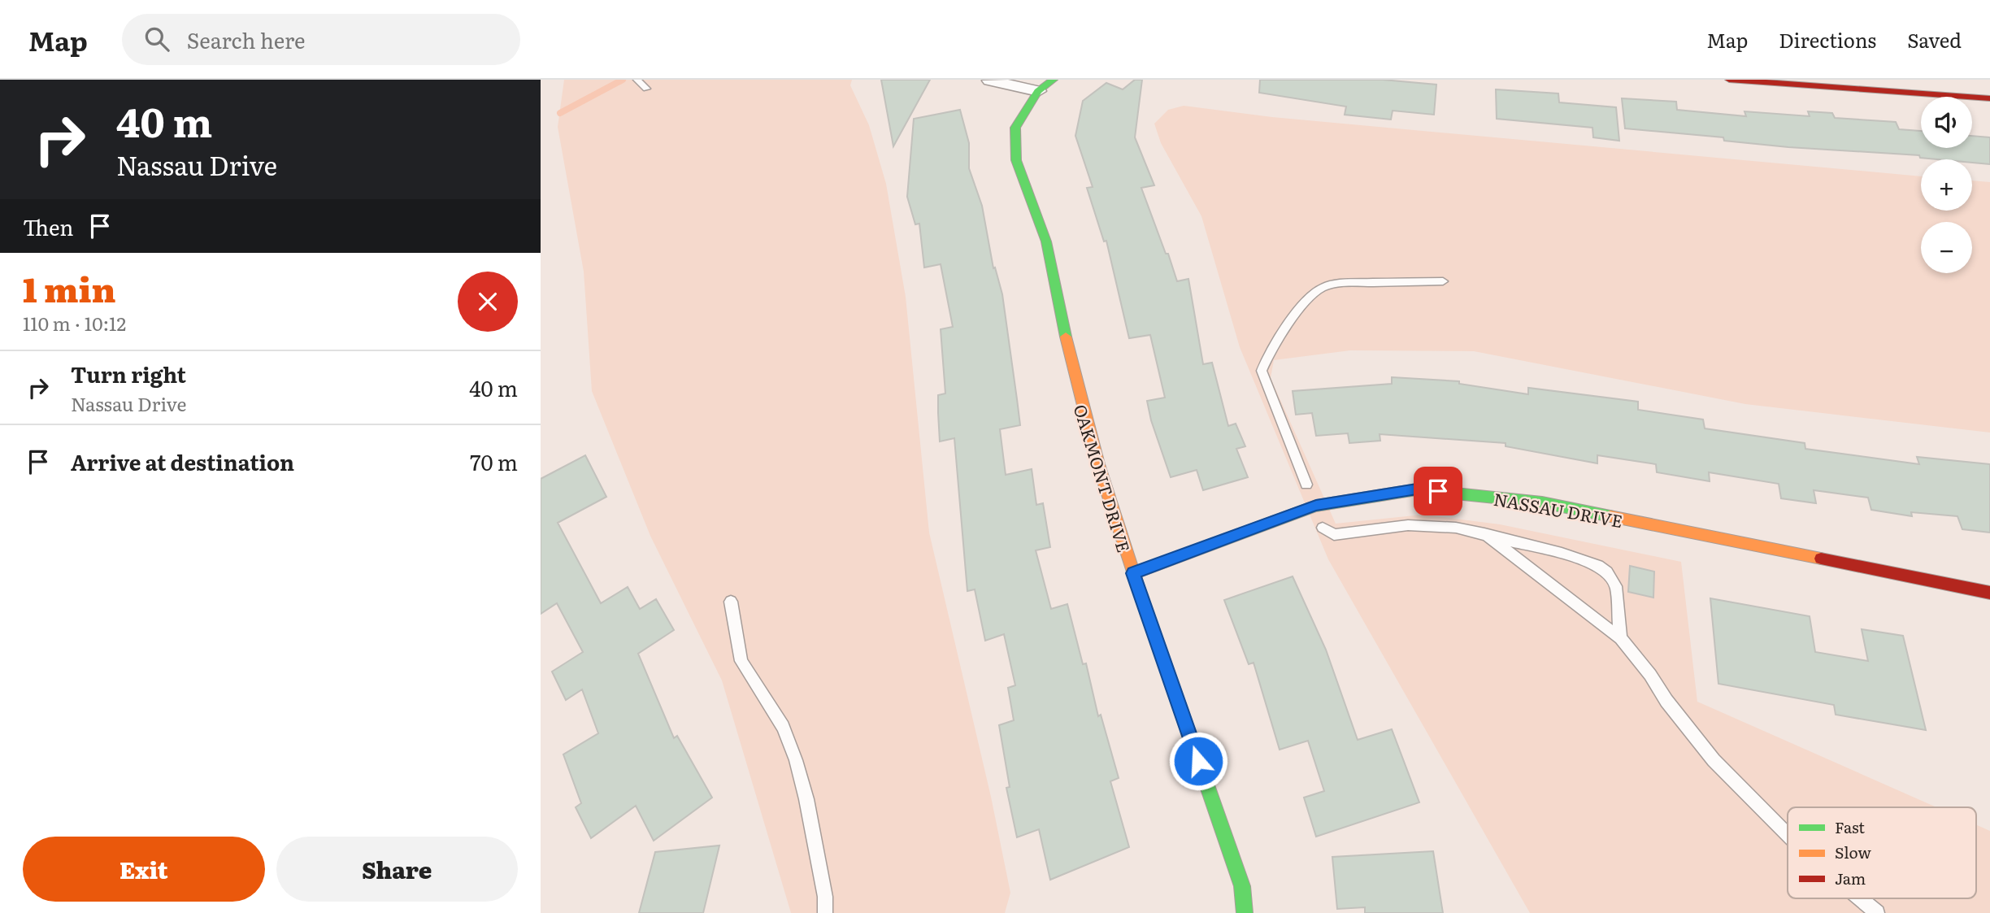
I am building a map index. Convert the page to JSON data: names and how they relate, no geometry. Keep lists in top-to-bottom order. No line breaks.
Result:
{"streets":{"street":["OAKMONT DRIVE","NASSAU DRIVE"]},"crossings":[["OAKMONT DRIVE","NASSAU DRIVE"]],"legend":["Fast","Slow","Jam"],"page":{"header":"Map","search":"Search here","nav":["Map","Directions","Saved"],"turn":["40 m","Nassau Drive"],"map_buttons":["+","−"],"then":"Then","heading":["1 min","110 m · 10:12"],"list":[{"name":"Turn right","note":"Nassau Drive","value":"40 m"},{"name":"Arrive at destination","value":"70 m"}],"buttons":["Exit","Share"]}}
